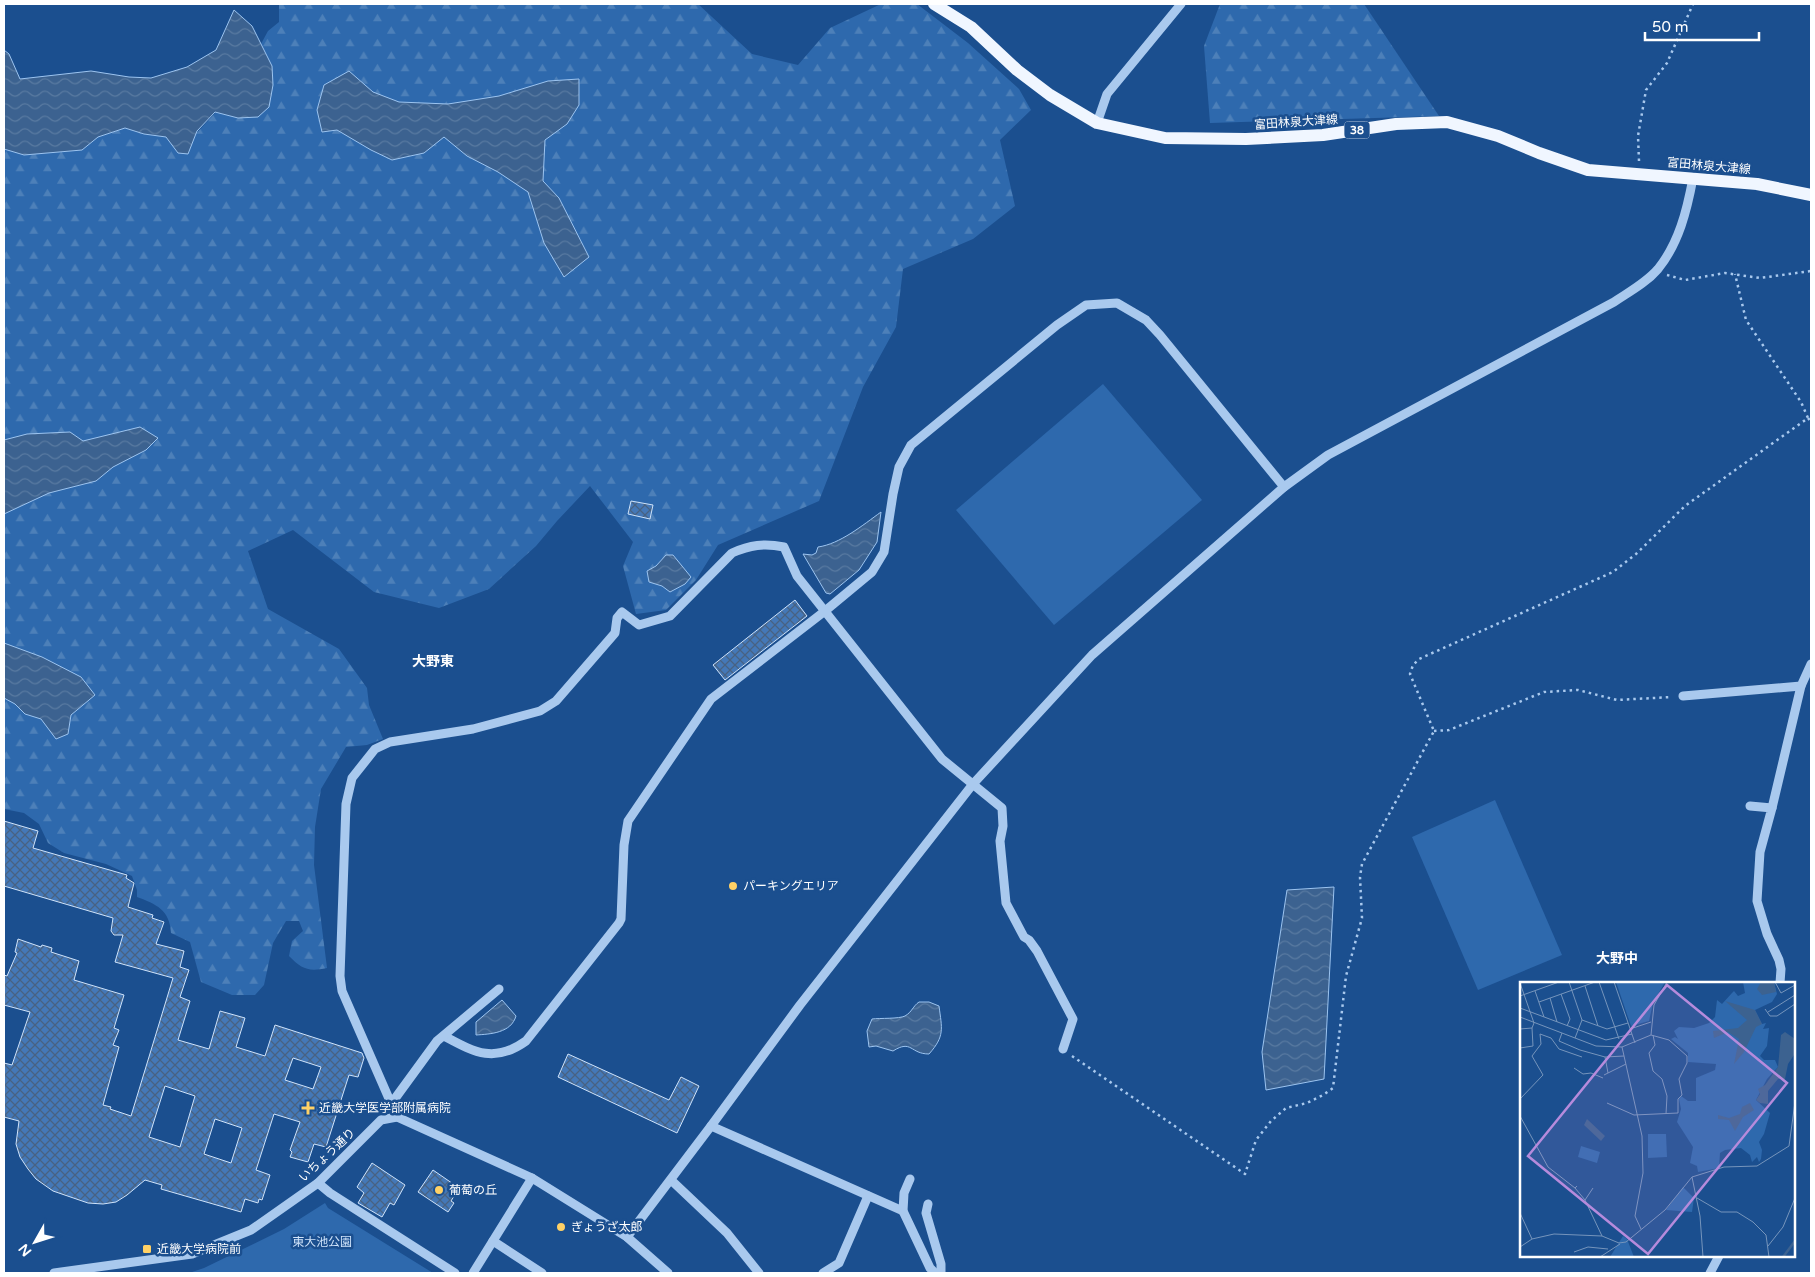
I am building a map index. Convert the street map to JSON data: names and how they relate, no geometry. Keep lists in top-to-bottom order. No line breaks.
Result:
{"streets":{"main road":["富田林泉大津線","38"],"street":["いちょう通り"]},"districts":["大野東","大野中"],"parks":["東大池公園"],"places":{"other":["パーキングエリア","葡萄の丘","ぎょうざ太郎"],"health":["近畿大学医学部附属病院"],"transit":["近畿大学病院前"]},"scale_bar":"50 m","north":"bottom left"}
